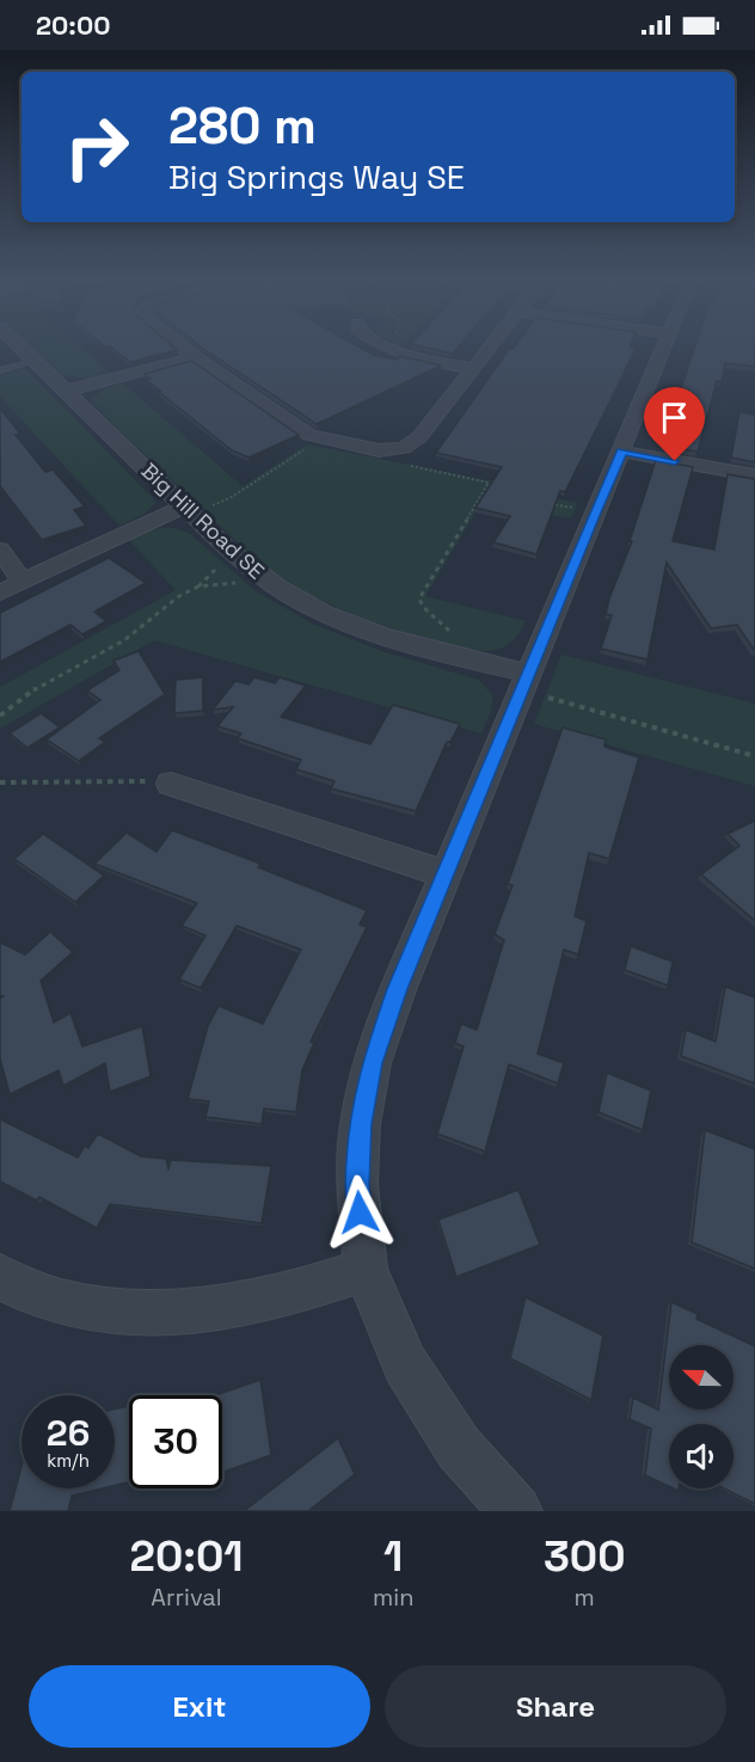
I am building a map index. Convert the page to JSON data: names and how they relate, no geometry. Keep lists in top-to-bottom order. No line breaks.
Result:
{"streets":{"street":["Big Hill Road SE"]},"north":"left","page":{"status":"20:00","turn":["280 m","Big Springs Way SE"],"speed":"26 km/h","limit":"30","eta":["20:01","Arrival","1","min","300","m"],"buttons":["Exit","Share"]}}
